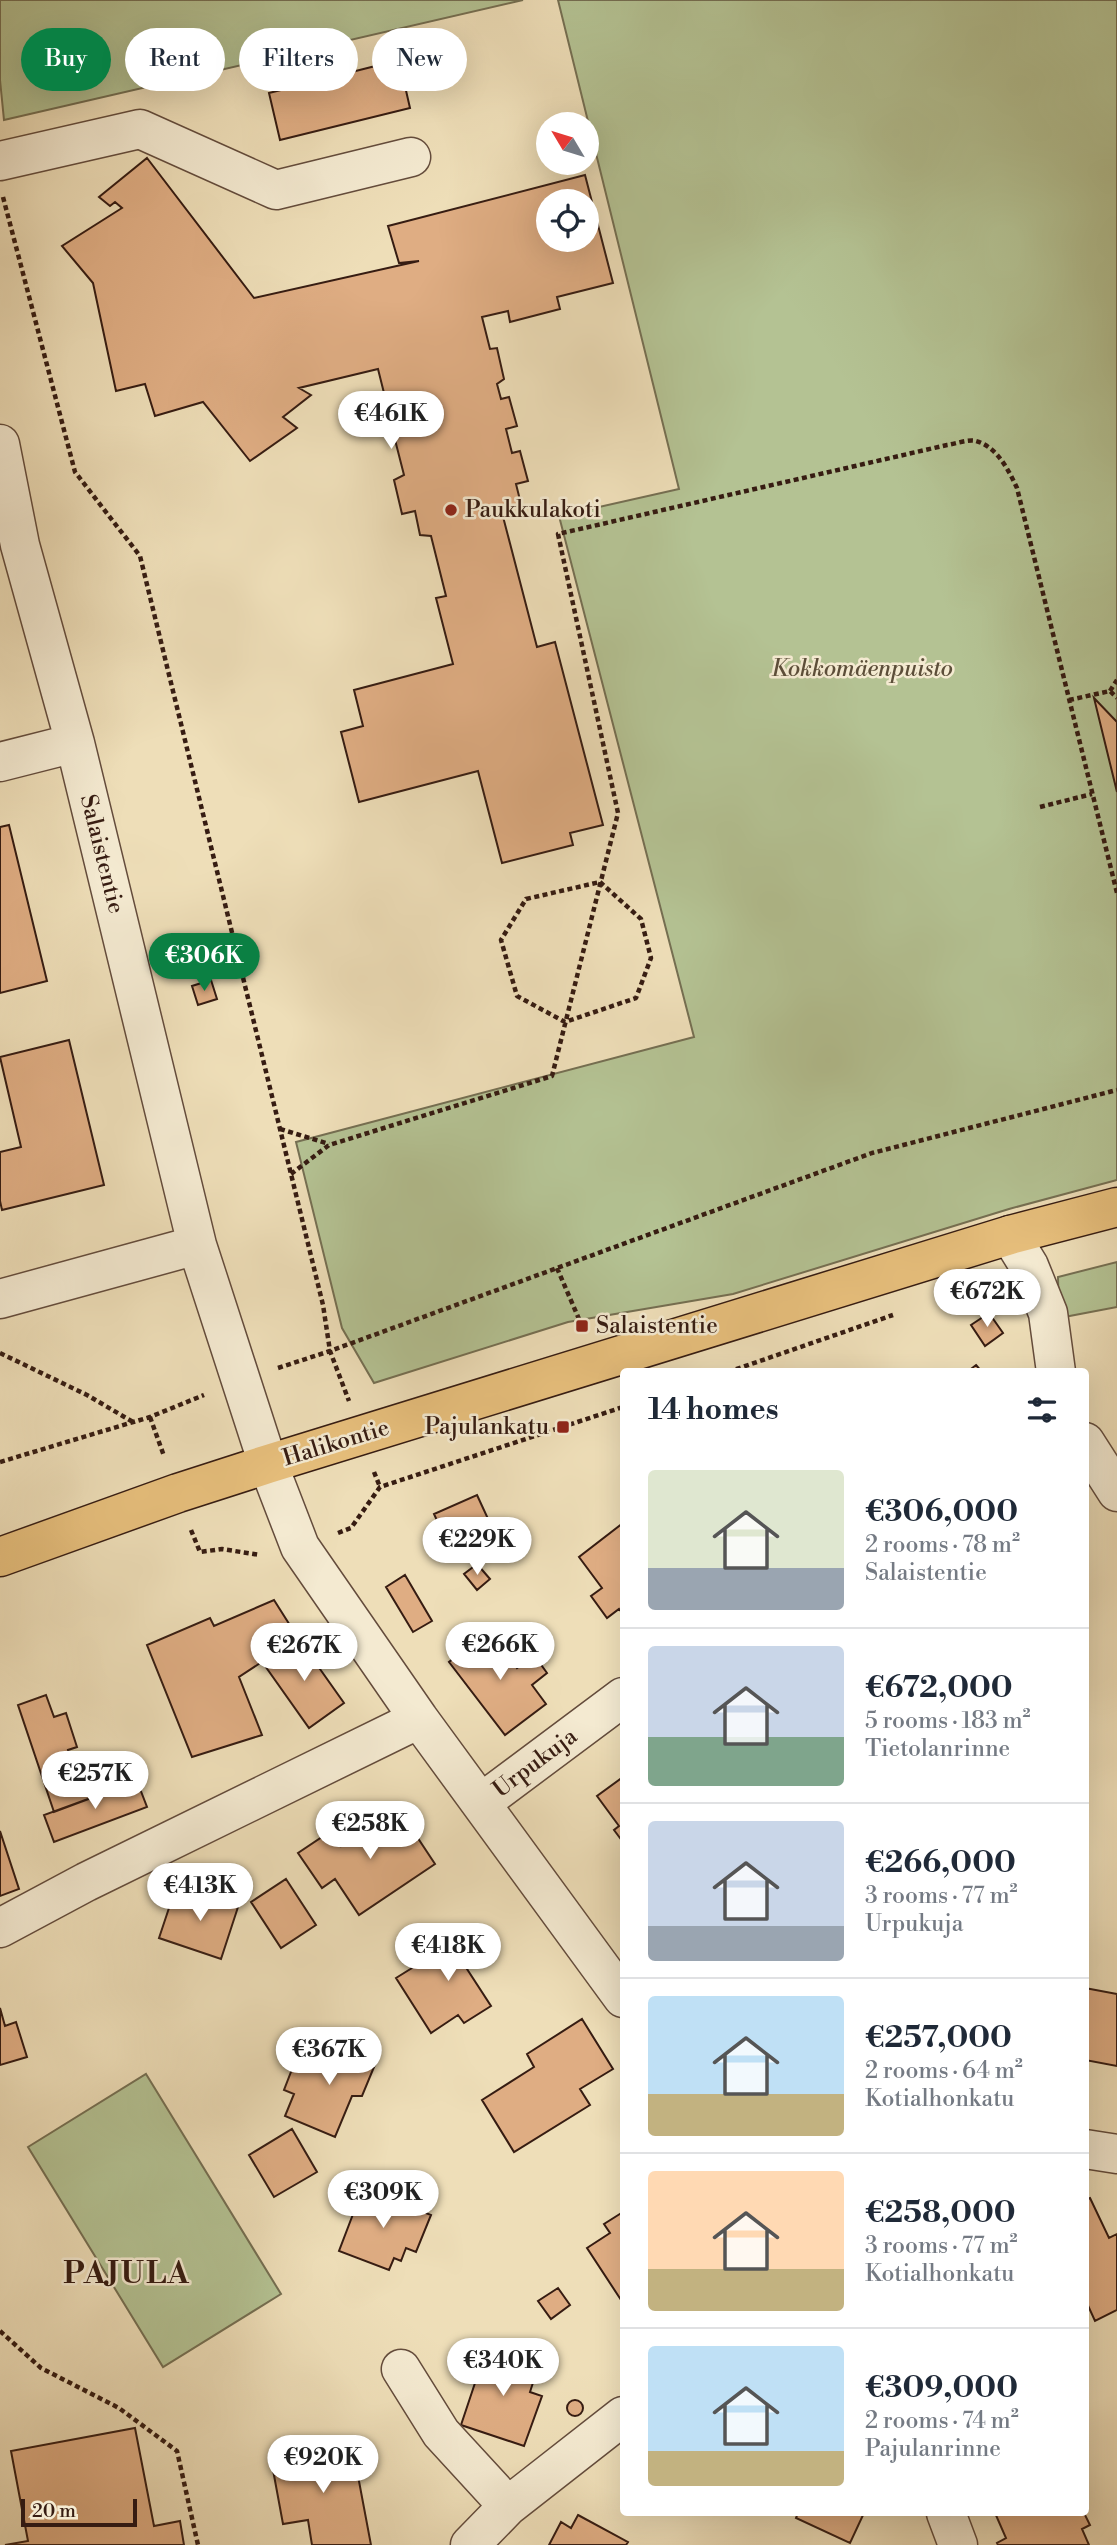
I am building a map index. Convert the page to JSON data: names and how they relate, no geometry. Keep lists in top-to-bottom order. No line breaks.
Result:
{"streets":{"main road":["Halikontie"],"street":["Salaistentie","Urpukuja"]},"crossings":[["Salaistentie","Halikontie"]],"districts":["PAJULA"],"parks":["Kokkomäenpuisto"],"places":{"other":["Paukkulakoti"],"transit":["Salaistentie","Pajulankatu"]},"scale_bar":"20 m","north":"top left","page":{"chip":["Buy","Rent","Filters","New"],"price":["€461K","€306K","€672K","€229K","€266K","€267K","€257K","€258K","€413K","€418K","€367K","€309K","€340K","€920K"],"heading":"14 homes","list":[{"name":"€306,000","note":"2 rooms · 78 m² · Salaistentie"},{"name":"€672,000","note":"5 rooms · 183 m² · Tietolanrinne"},{"name":"€266,000","note":"3 rooms · 77 m² · Urpukuja"},{"name":"€257,000","note":"2 rooms · 64 m² · Kotialhonkatu"},{"name":"€258,000","note":"3 rooms · 77 m² · Kotialhonkatu"},{"name":"€309,000","note":"2 rooms · 74 m² · Pajulanrinne"}],"scale":"20 m"}}
